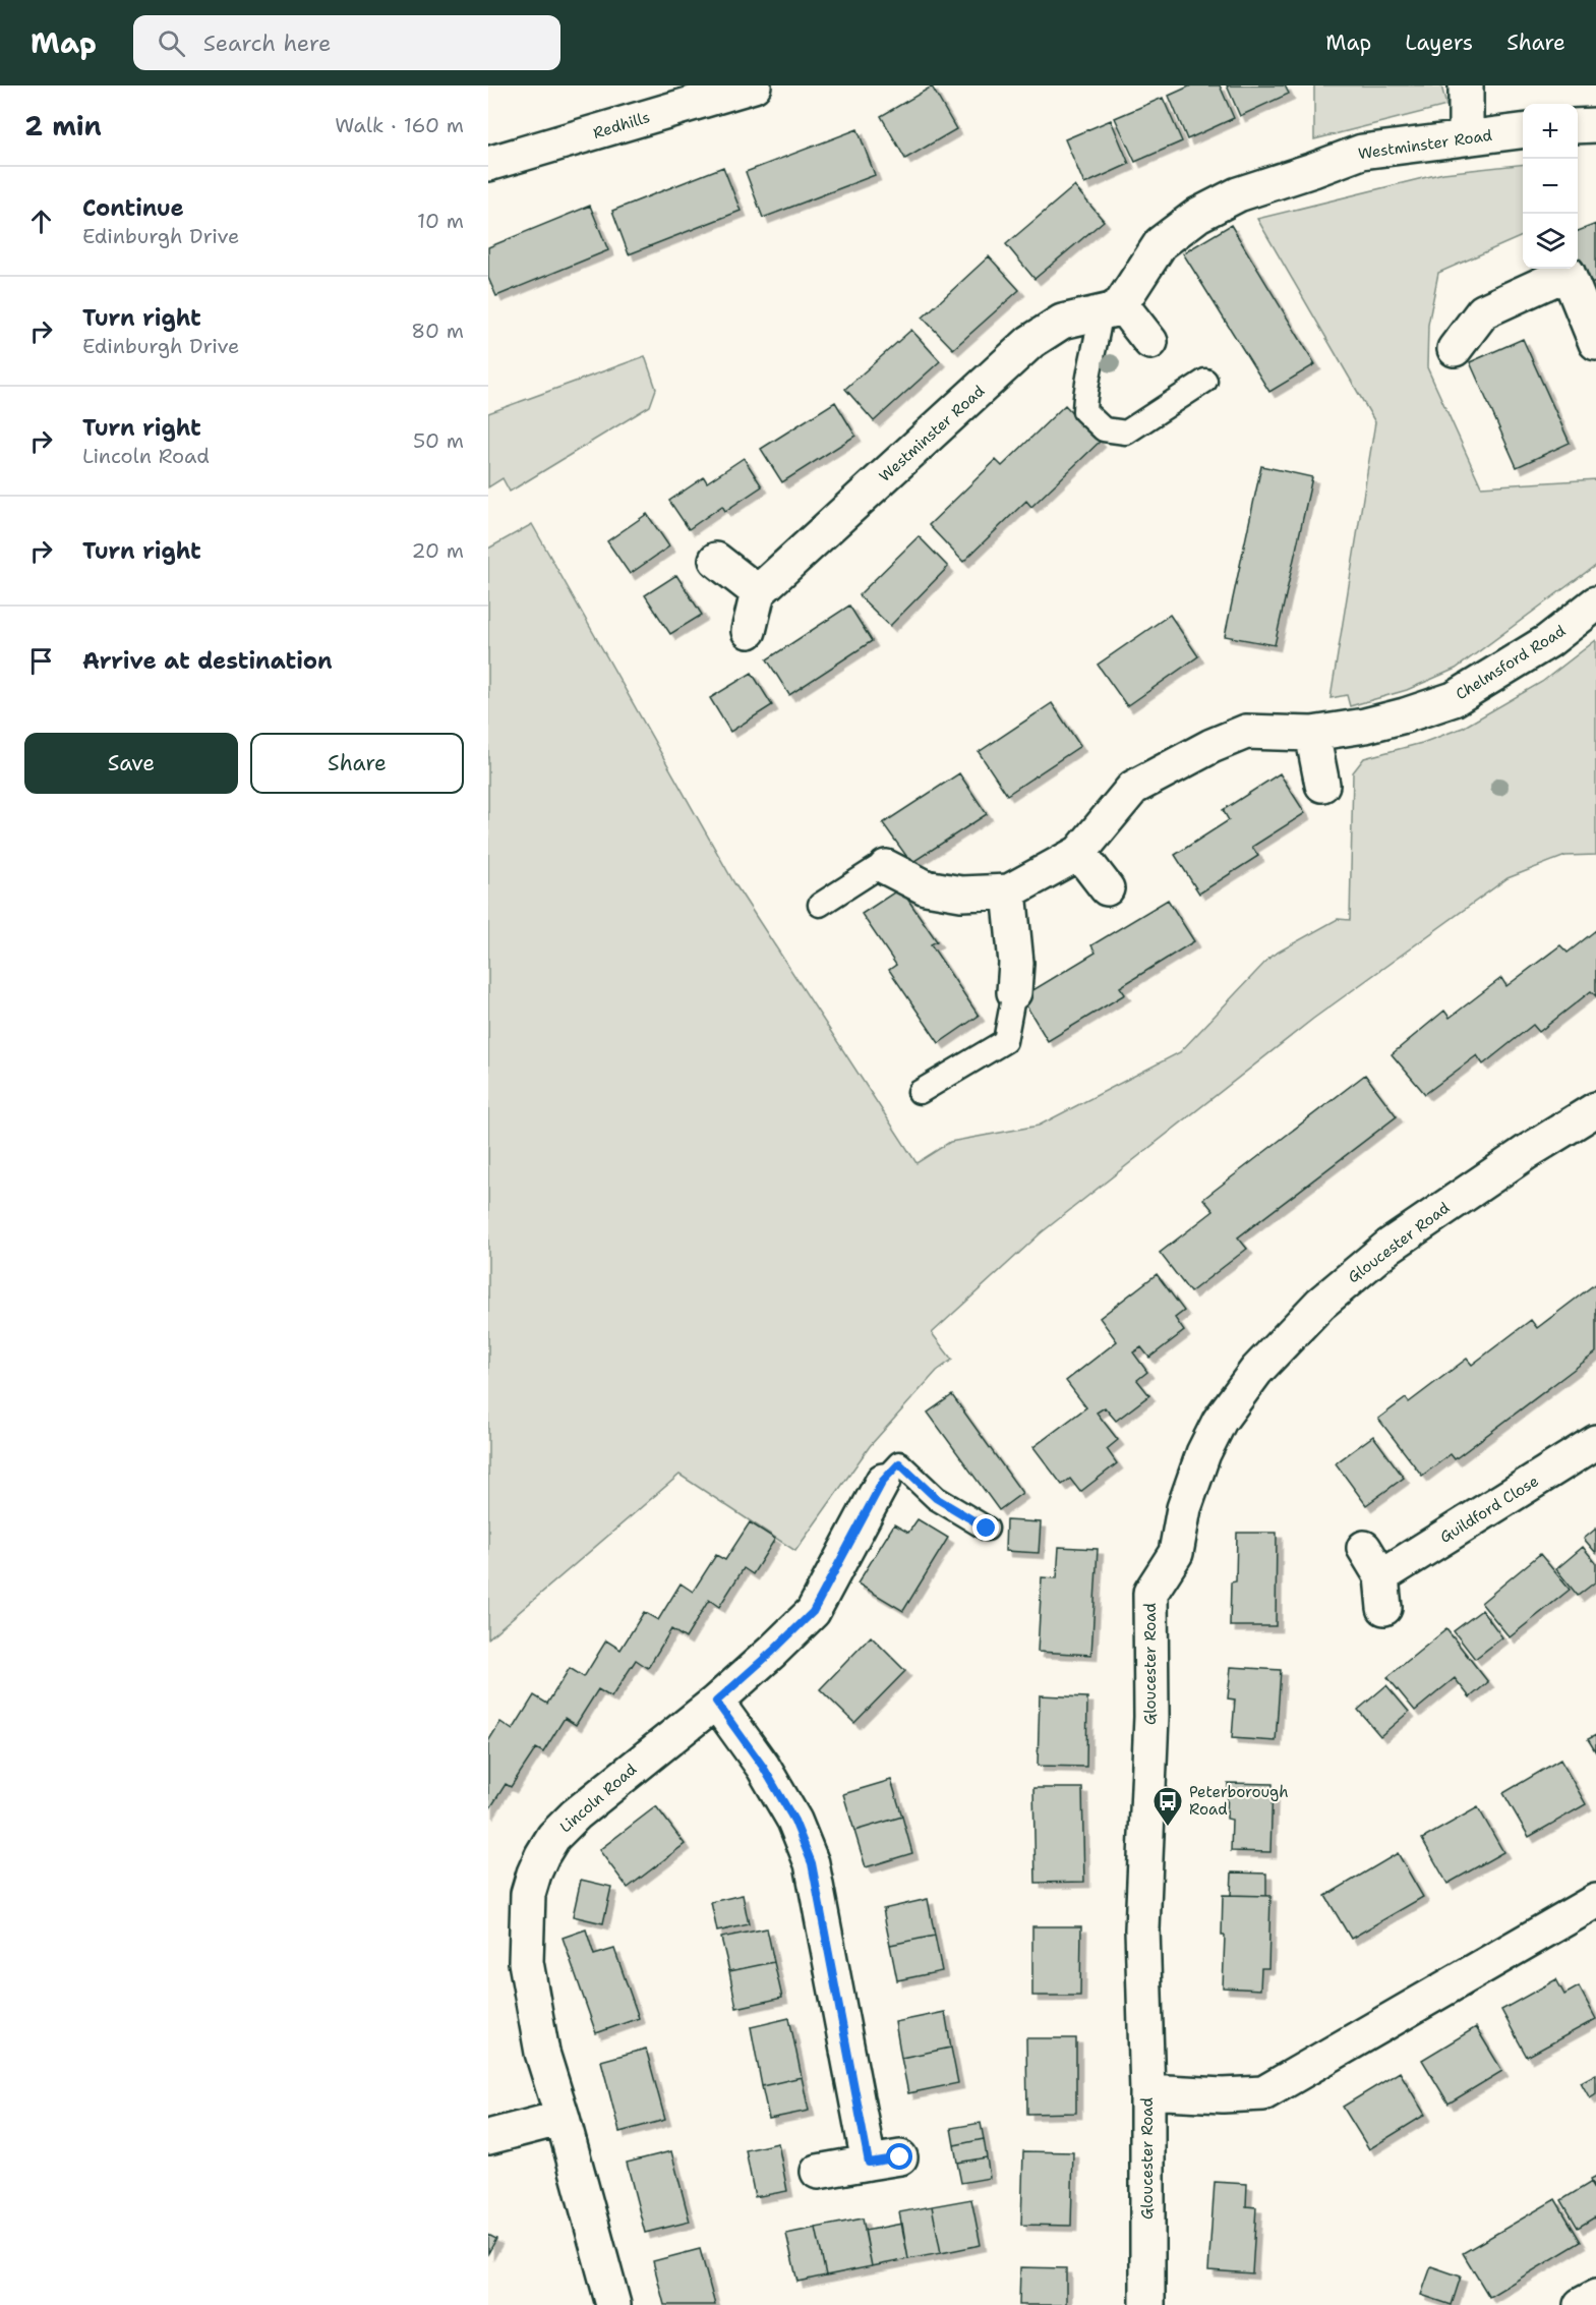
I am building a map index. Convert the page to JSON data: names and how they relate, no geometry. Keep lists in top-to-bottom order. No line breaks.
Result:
{"streets":{"street":["Redhills","Westminster Road","Chelmsford Road","Gloucester Road","Guildford Close","Lincoln Road"]},"places":{"bus stop":["Peterborough Road"]},"page":{"header":"Map","search":"Search here","nav":["Map","Layers","Share"],"heading":["2 min","Walk · 160 m"],"map_buttons":["+","−"],"list":[["Continue","Edinburgh Drive","10 m"],["Turn right","Edinburgh Drive","80 m"],["Turn right","Lincoln Road","50 m"],["Turn right","20 m"],"Arrive at destination"],"buttons":["Save","Share"]}}
